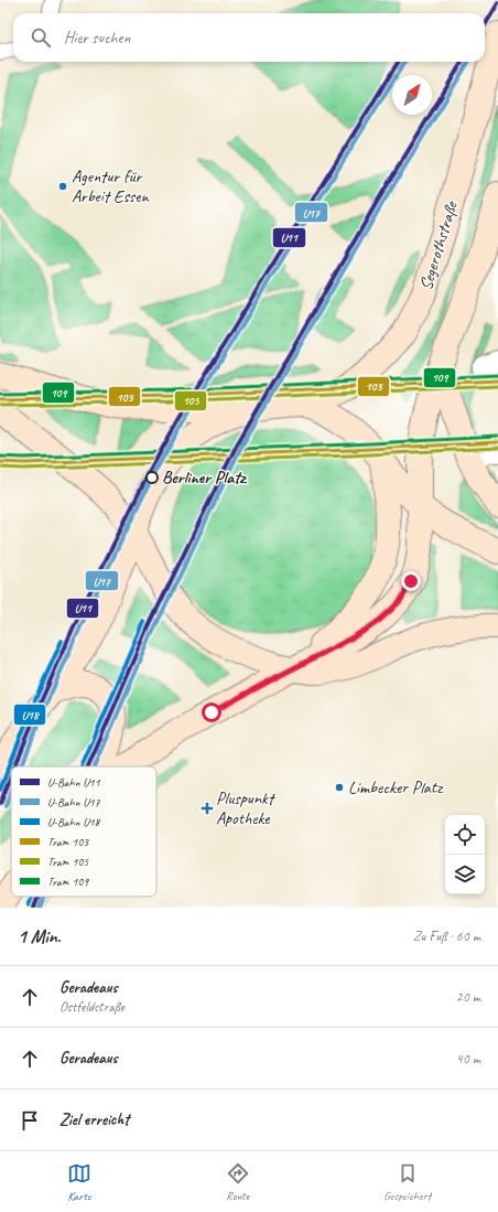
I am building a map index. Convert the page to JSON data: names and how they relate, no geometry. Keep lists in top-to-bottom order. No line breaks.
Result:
{"streets":{"main road":["Segerothstraße"]},"places":{"other":["Agentur für Arbeit Essen","Berliner Platz","Limbecker Platz"],"health":["Pluspunkt Apotheke"]},"lines":["metro line U11","metro line U17","tram line 109","tram line 103","tram line 105","metro line U18"],"legend":["U-Bahn U11","U-Bahn U17","U-Bahn U18","Tram 103","Tram 105","Tram 109"],"north":"top right","page":{"search":"Hier suchen","heading":["1 Min.","Zu Fuß · 60 m"],"list":[["Geradeaus","Ostfeldstraße","20 m"],["Geradeaus","40 m"],"Ziel erreicht"],"nav":["Karte","Route","Gespeichert"]}}
